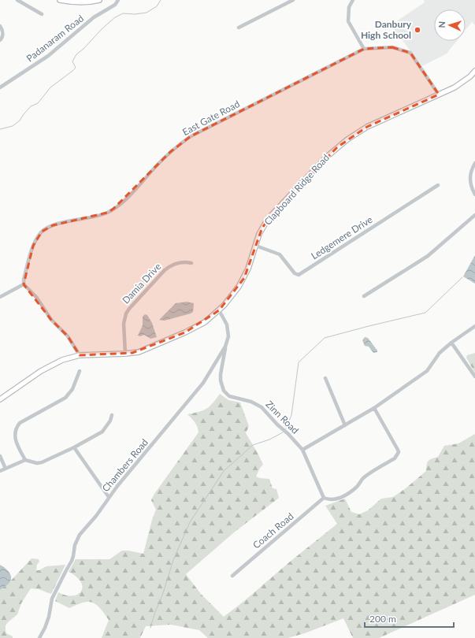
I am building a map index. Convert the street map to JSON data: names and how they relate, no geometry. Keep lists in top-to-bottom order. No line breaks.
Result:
{"streets":{"main road":["Clapboard Ridge Road"],"street":["Padanaram Road","East Gate Road","Ledgemere Drive","Damia Drive","Zinn Road","Chambers Road","Coach Road"]},"crossings":[["East Gate Road","Clapboard Ridge Road"],["Clapboard Ridge Road","Ledgemere Drive"],["Clapboard Ridge Road","Damia Drive"],["Clapboard Ridge Road","Chambers Road"],["Zinn Road","Chambers Road"],["Zinn Road","Coach Road"]],"places":["Danbury High School"],"scale_bar":"200 m","north":"left"}
